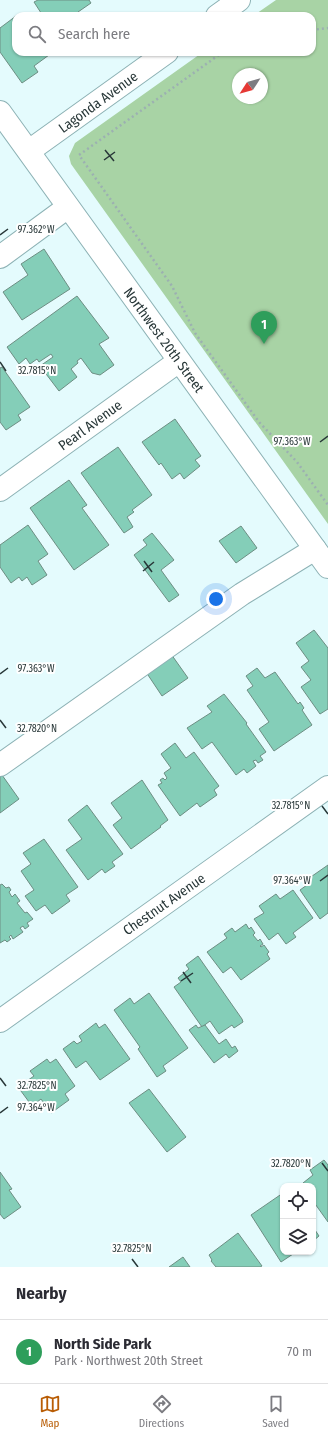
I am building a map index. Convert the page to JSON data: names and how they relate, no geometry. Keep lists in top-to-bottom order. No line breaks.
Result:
{"streets":{"street":["Lagonda Avenue","Northwest 20th Street","Pearl Avenue","Chestnut Avenue"]},"crossings":[["Lagonda Avenue","Northwest 20th Street"],["Northwest 20th Street","Pearl Avenue"]],"north":"bottom left","page":{"search":"Search here","pins":"1","heading":"Nearby","list":[{"mark":"1","name":"North Side Park","note":"Park · Northwest 20th Street","value":"70 m"}],"nav":["Map","Directions","Saved"]},"coordinates":["97.362°W","32.7815°N","97.363°W","32.7820°N","97.364°W","32.7825°N"]}
